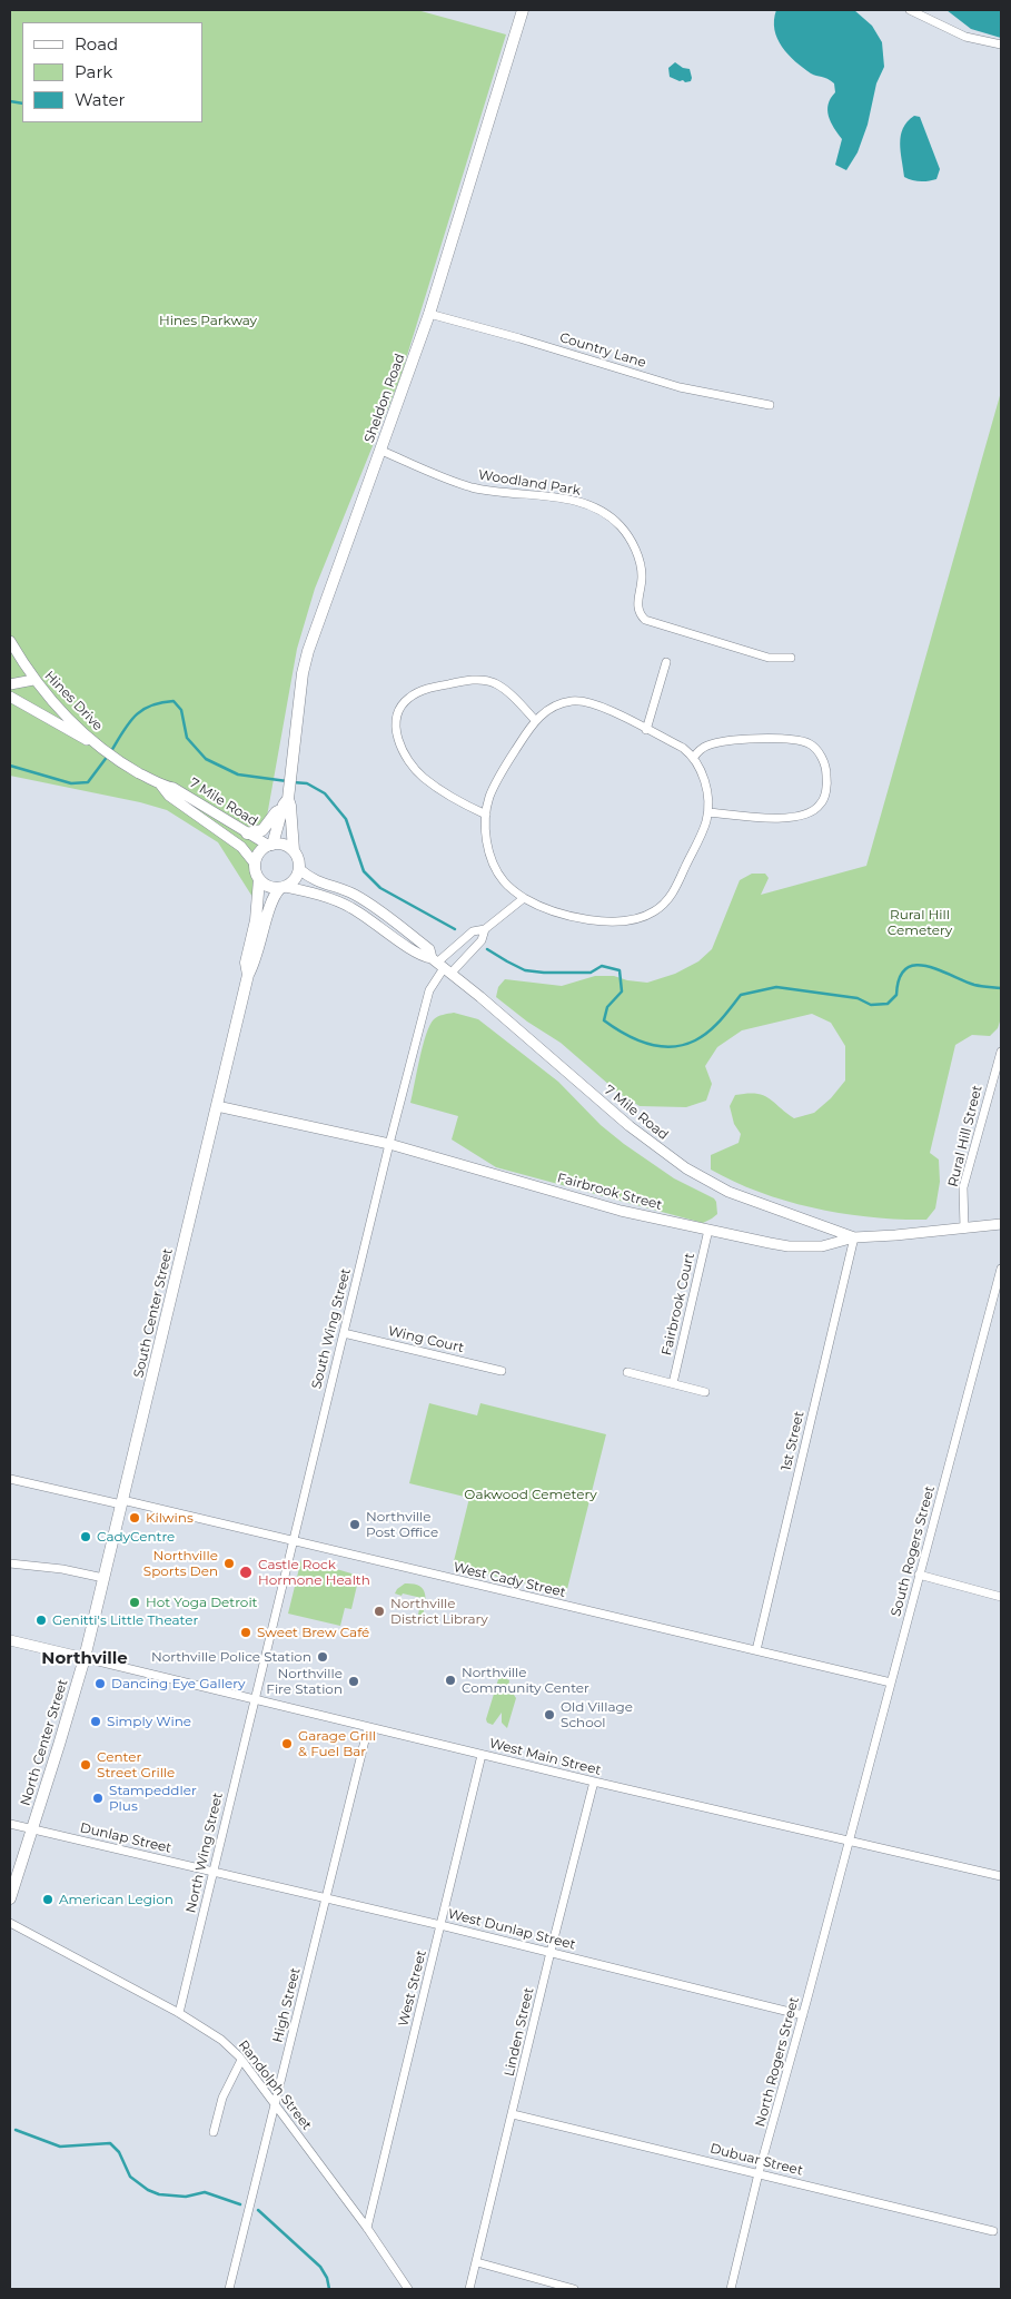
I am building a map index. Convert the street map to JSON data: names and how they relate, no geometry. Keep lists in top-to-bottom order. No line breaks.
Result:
{"streets":{"main road":["Sheldon Road","South Center Street","North Center Street"],"street":["Country Lane","Woodland Park","Hines Drive","7 Mile Road","Rural Hill Street","Fairbrook Street","Fairbrook Court","South Wing Street","Wing Court","1st Street","South Rogers Street","West Cady Street","West Main Street","Dunlap Street","North Wing Street","West Dunlap Street","West Street","High Street","Linden Street","North Rogers Street","Randolph Street","Dubuar Street"]},"crossings":[["Country Lane","Sheldon Road"],["Sheldon Road","Woodland Park"],["Sheldon Road","7 Mile Road"],["Sheldon Road","South Center Street"],["Hines Drive","7 Mile Road"],["7 Mile Road","Fairbrook Street"],["7 Mile Road","South Center Street"],["7 Mile Road","South Wing Street"],["7 Mile Road","1st Street"],["Rural Hill Street","Fairbrook Street"],["Fairbrook Street","Fairbrook Court"],["Fairbrook Street","South Center Street"],["Fairbrook Street","South Wing Street"],["Fairbrook Street","1st Street"],["South Center Street","West Cady Street"],["South Center Street","North Center Street"],["South Center Street","West Main Street"],["South Wing Street","Wing Court"],["South Wing Street","West Cady Street"],["South Wing Street","West Main Street"],["South Wing Street","North Wing Street"],["1st Street","West Cady Street"],["South Rogers Street","West Cady Street"],["South Rogers Street","West Main Street"],["South Rogers Street","North Rogers Street"],["North Center Street","West Main Street"],["North Center Street","Dunlap Street"],["West Main Street","North Wing Street"],["West Main Street","West Street"],["West Main Street","High Street"],["West Main Street","Linden Street"],["West Main Street","North Rogers Street"],["Dunlap Street","North Wing Street"],["Dunlap Street","West Dunlap Street"],["North Wing Street","West Dunlap Street"],["North Wing Street","Randolph Street"],["West Dunlap Street","West Street"],["West Dunlap Street","High Street"],["West Dunlap Street","Linden Street"],["West Dunlap Street","North Rogers Street"],["West Street","Randolph Street"],["High Street","Randolph Street"],["Linden Street","Dubuar Street"],["North Rogers Street","Dubuar Street"]],"districts":["Northville"],"parks":["Hines Parkway","Rural Hill Cemetery","Oakwood Cemetery"],"places":["Kilwins","Northville Post Office","CadyCentre","Northville Sports Den","Castle Rock Hormone Health","Hot Yoga Detroit","Northville District Library","Genitti's Little Theater","Sweet Brew Café","Northville Police Station","Northville Community Center","Northville Fire Station","Dancing Eye Gallery","Old Village School","Simply Wine","Garage Grill & Fuel Bar","Center Street Grille","Stampeddler Plus","American Legion"],"legend":["Road","Park","Water"]}
